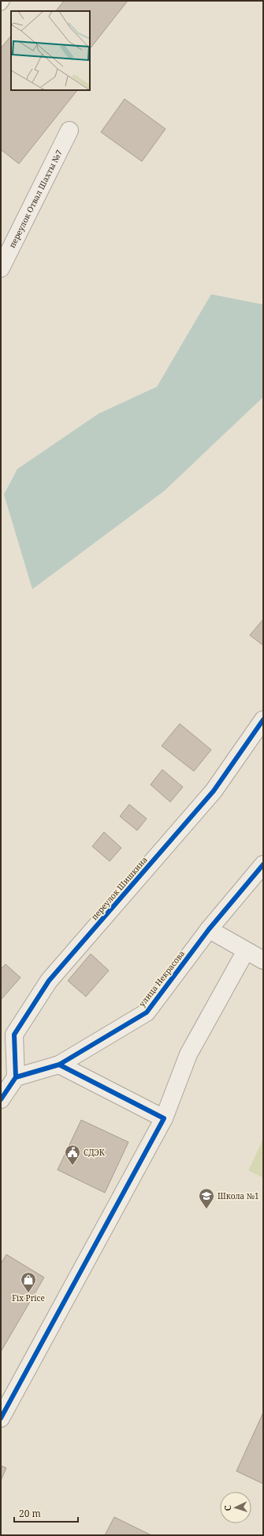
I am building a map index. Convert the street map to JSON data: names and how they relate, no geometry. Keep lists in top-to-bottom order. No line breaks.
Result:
{"streets":{"street":["переулок Отвал Шахты №7","переулок Шишкина","улица Некрасова"]},"crossings":[["переулок Шишкина","улица Некрасова"]],"places":{"public building":["СДЭК"],"school or university":["Школа №1"],"shop":["Fix Price"]},"scale_bar":"20 m","north":"left"}
